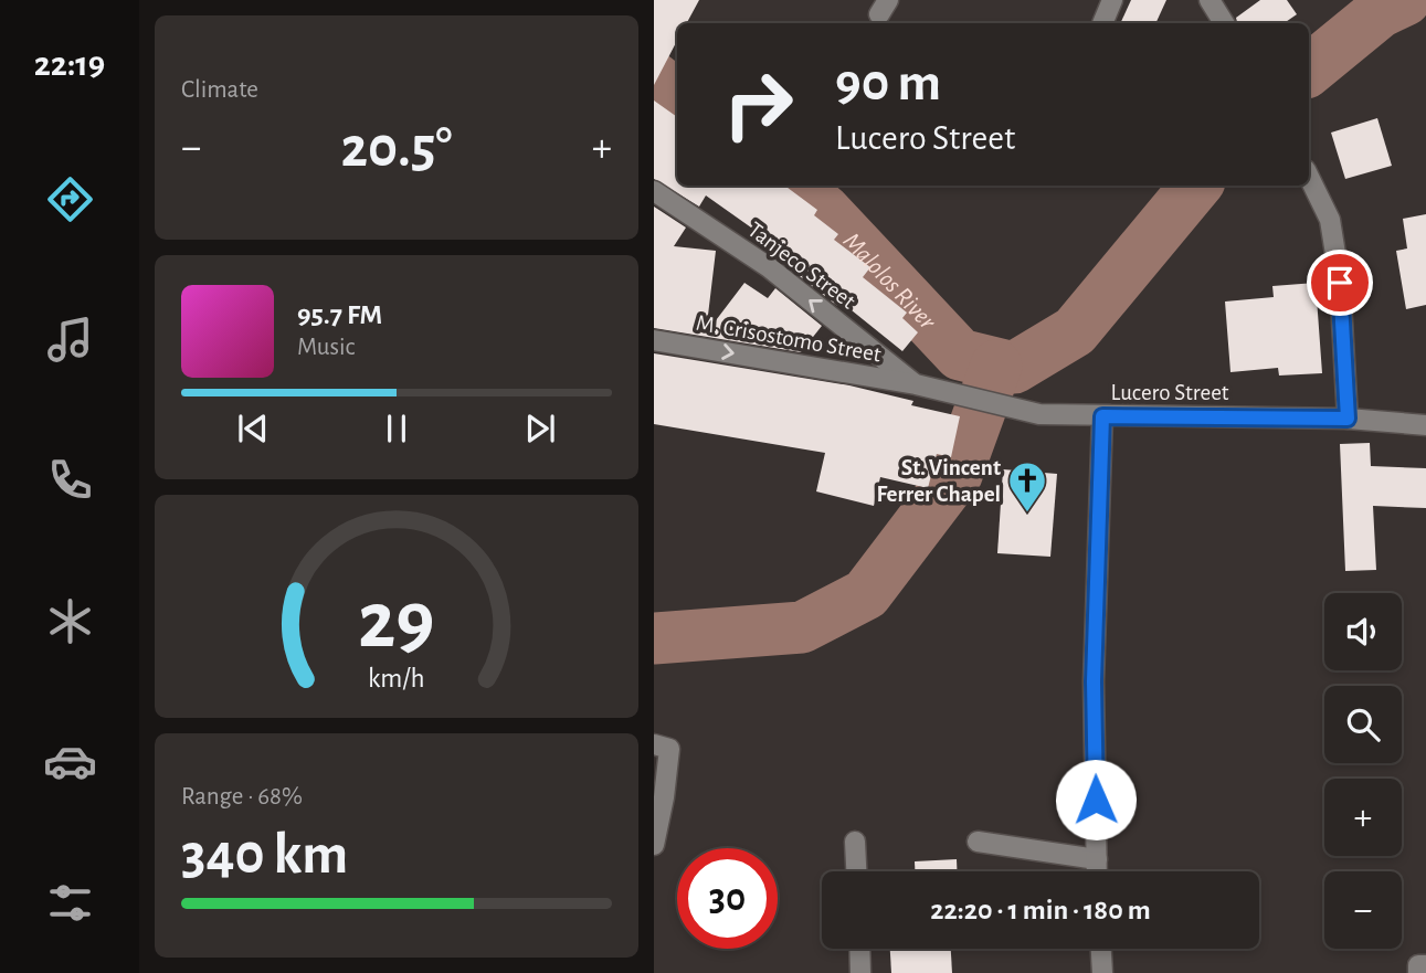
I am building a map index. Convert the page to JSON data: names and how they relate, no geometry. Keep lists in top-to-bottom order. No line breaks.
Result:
{"streets":{"street":["Tanjeco Street","M. Crisostomo Street","Lucero Street"]},"crossings":[["Tanjeco Street","M. Crisostomo Street"],["Tanjeco Street","Lucero Street"],["M. Crisostomo Street","Lucero Street"]],"one_way":["Tanjeco Street","M. Crisostomo Street"],"water":["Malolos River"],"places":{"church":["St. Vincent Ferrer Chapel"]},"page":{"tabs":"22:19","tile":["Climate",["Range · 68%","340 km"]],"turn":["90 m","Lucero Street"],"heat":["−","20.5°","+"],"song":["95.7 FM","Music"],"map_buttons":["+","−"],"limit":"30","trip":"22:20 · 1 min · 180 m","gauge":["29","km/h"]}}
